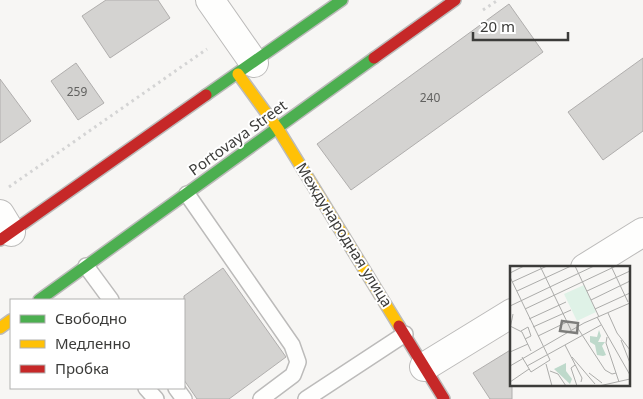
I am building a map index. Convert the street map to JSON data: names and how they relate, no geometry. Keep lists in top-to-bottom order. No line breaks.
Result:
{"streets":{"main road":["Portovaya Street","Международная улица"]},"crossings":[["Portovaya Street","Международная улица"]],"house_numbers":["259","240"],"legend":["Свободно","Медленно","Пробка"],"scale_bar":"20 m"}
